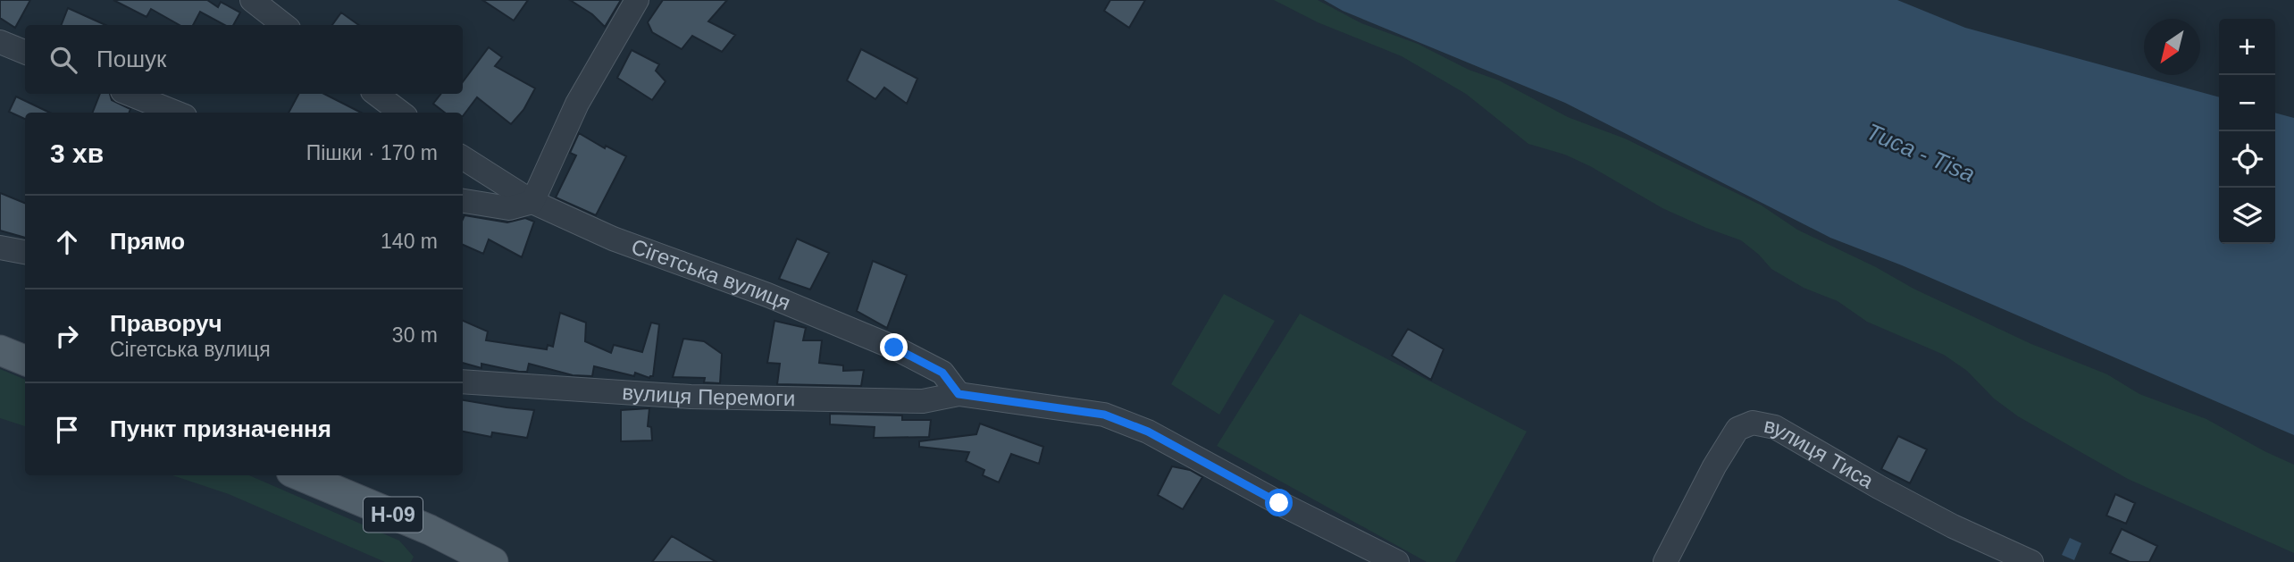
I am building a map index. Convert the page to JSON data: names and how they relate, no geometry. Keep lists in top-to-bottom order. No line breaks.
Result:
{"streets":{"main road":["Н-09"],"street":["Сігетська вулиця","вулиця Перемоги","вулиця Тиса"]},"crossings":[["Сігетська вулиця","вулиця Перемоги"]],"water":["Тиса - Tisa"],"north":"bottom left","page":{"map_buttons":["+","−"],"search":"Пошук","heading":["3 хв","Пішки · 170 m"],"list":[["Прямо","140 m"],["Праворуч","Сігетська вулиця","30 m"],"Пункт призначення"]}}
